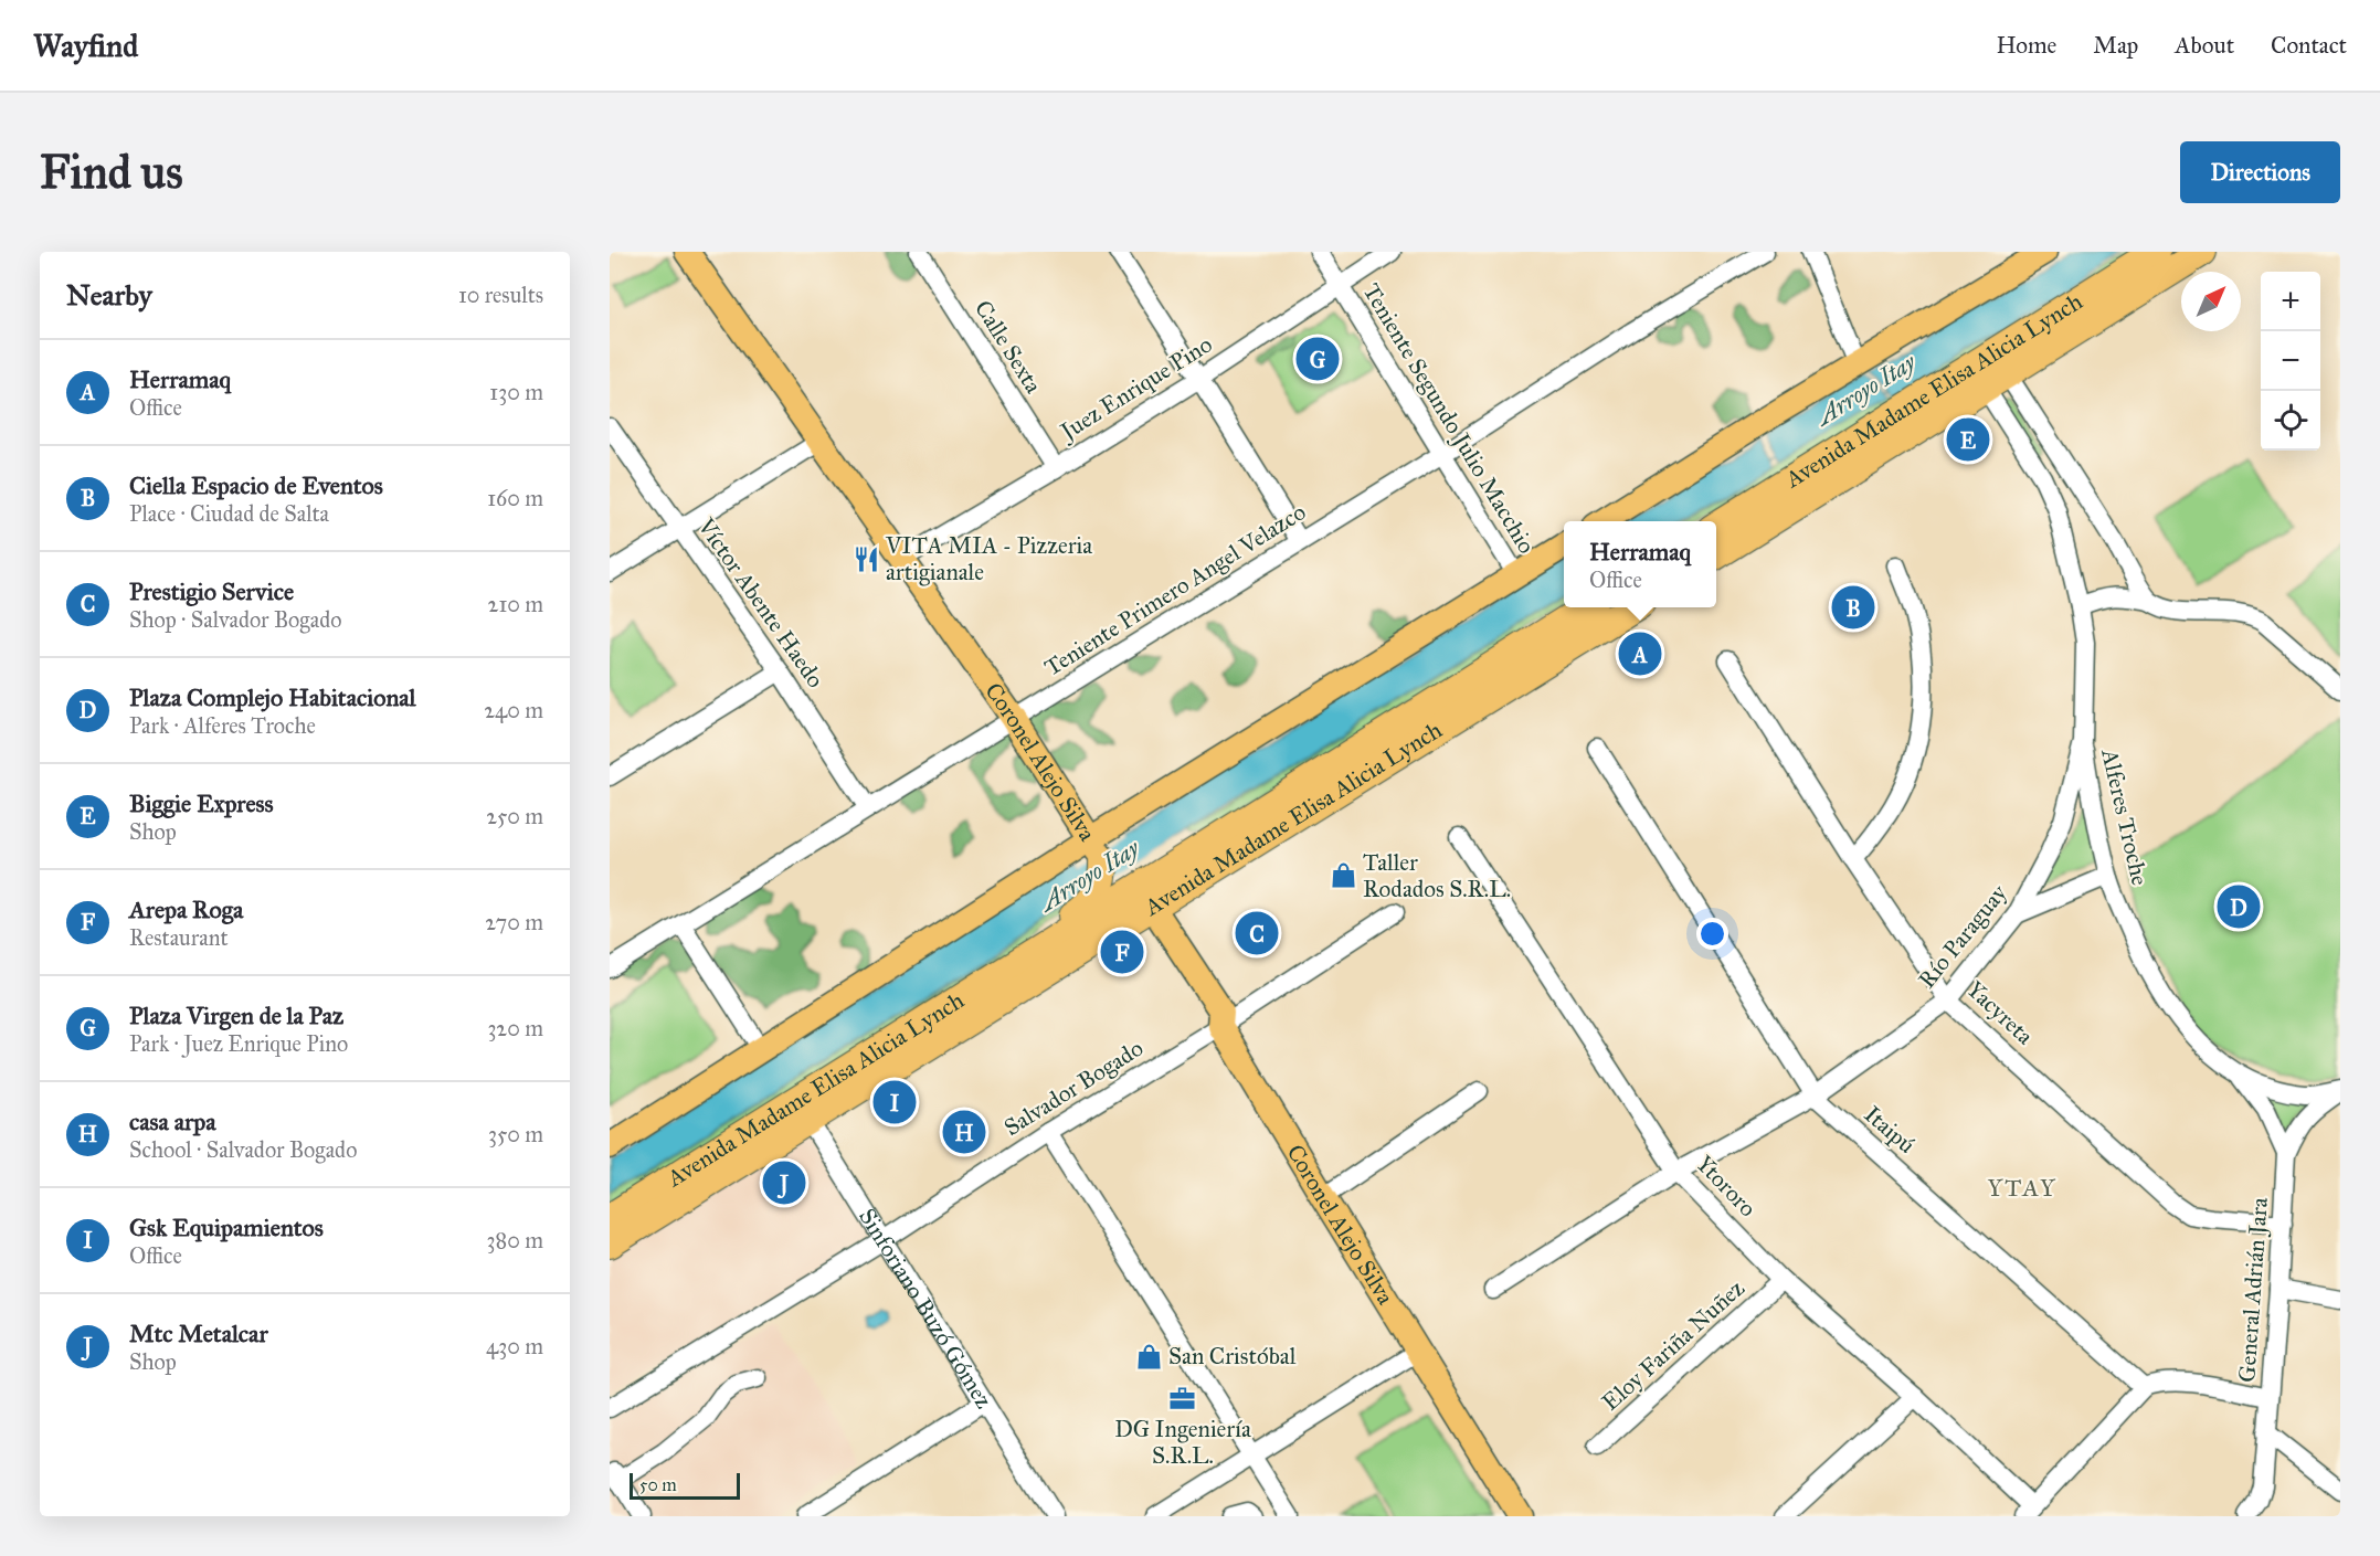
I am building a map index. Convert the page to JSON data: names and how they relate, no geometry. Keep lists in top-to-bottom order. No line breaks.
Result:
{"streets":{"highway":["Avenida Madame Elisa Alicia Lynch","Coronel Alejo Silva"],"street":["Calle Sexta","Juez Enrique Pino","Teniente Segundo Julio Macchio","Teniente Primero Angel Velazco","Víctor Abente Haedo","Alferes Troche","Río Paraguay","Yacyreta","Salvador Bogado","Itaipú","Ytororo","General Adrián Jara","Sinforiano Buzó Gómez","Eloy Fariña Nuñez"]},"crossings":[["Calle Sexta","Juez Enrique Pino"],["Juez Enrique Pino","Teniente Segundo Julio Macchio"],["Juez Enrique Pino","Coronel Alejo Silva"],["Avenida Madame Elisa Alicia Lynch","Coronel Alejo Silva"],["Avenida Madame Elisa Alicia Lynch","Río Paraguay"],["Avenida Madame Elisa Alicia Lynch","Sinforiano Buzó Gómez"],["Teniente Segundo Julio Macchio","Teniente Primero Angel Velazco"],["Teniente Primero Angel Velazco","Víctor Abente Haedo"],["Teniente Primero Angel Velazco","Coronel Alejo Silva"],["Coronel Alejo Silva","Salvador Bogado"],["Alferes Troche","Río Paraguay"],["Alferes Troche","General Adrián Jara"],["Río Paraguay","Yacyreta"],["Río Paraguay","Itaipú"],["Río Paraguay","Ytororo"],["Yacyreta","General Adrián Jara"],["Salvador Bogado","Sinforiano Buzó Gómez"],["Ytororo","Eloy Fariña Nuñez"]],"districts":["YTAY"],"water":["Arroyo Itay"],"places":{"restaurant":["VITA MIA - Pizzeria artigianale"],"shop":["Taller Rodados S.R.L.","San Cristóbal"],"office":["DG Ingeniería S.R.L."]},"scale_bar":"50 m","north":"top right","page":{"header":"Wayfind","nav":["Home","Map","About","Contact"],"buttons":"Directions","title":"Find us","heading":["Nearby","10 results"],"map_buttons":["+","−"],"pins":["G","E","B","A","D","C","F","I","H","J"],"list":[{"mark":"A","name":"Herramaq","note":"Office","value":"130 m"},{"mark":"B","name":"Ciella Espacio de Eventos","note":"Place · Ciudad de Salta","value":"160 m"},{"mark":"C","name":"Prestigio Service","note":"Shop · Salvador Bogado","value":"210 m"},{"mark":"D","name":"Plaza Complejo Habitacional","note":"Park · Alferes Troche","value":"240 m"},{"mark":"E","name":"Biggie Express","note":"Shop","value":"250 m"},{"mark":"F","name":"Arepa Roga","note":"Restaurant","value":"270 m"},{"mark":"G","name":"Plaza Virgen de la Paz","note":"Park · Juez Enrique Pino","value":"320 m"},{"mark":"H","name":"casa arpa","note":"School · Salvador Bogado","value":"350 m"},{"mark":"I","name":"Gsk Equipamientos","note":"Office","value":"380 m"},{"mark":"J","name":"Mtc Metalcar","note":"Shop","value":"430 m"}],"popup":["Herramaq","Office"],"scale":"50 m"}}
